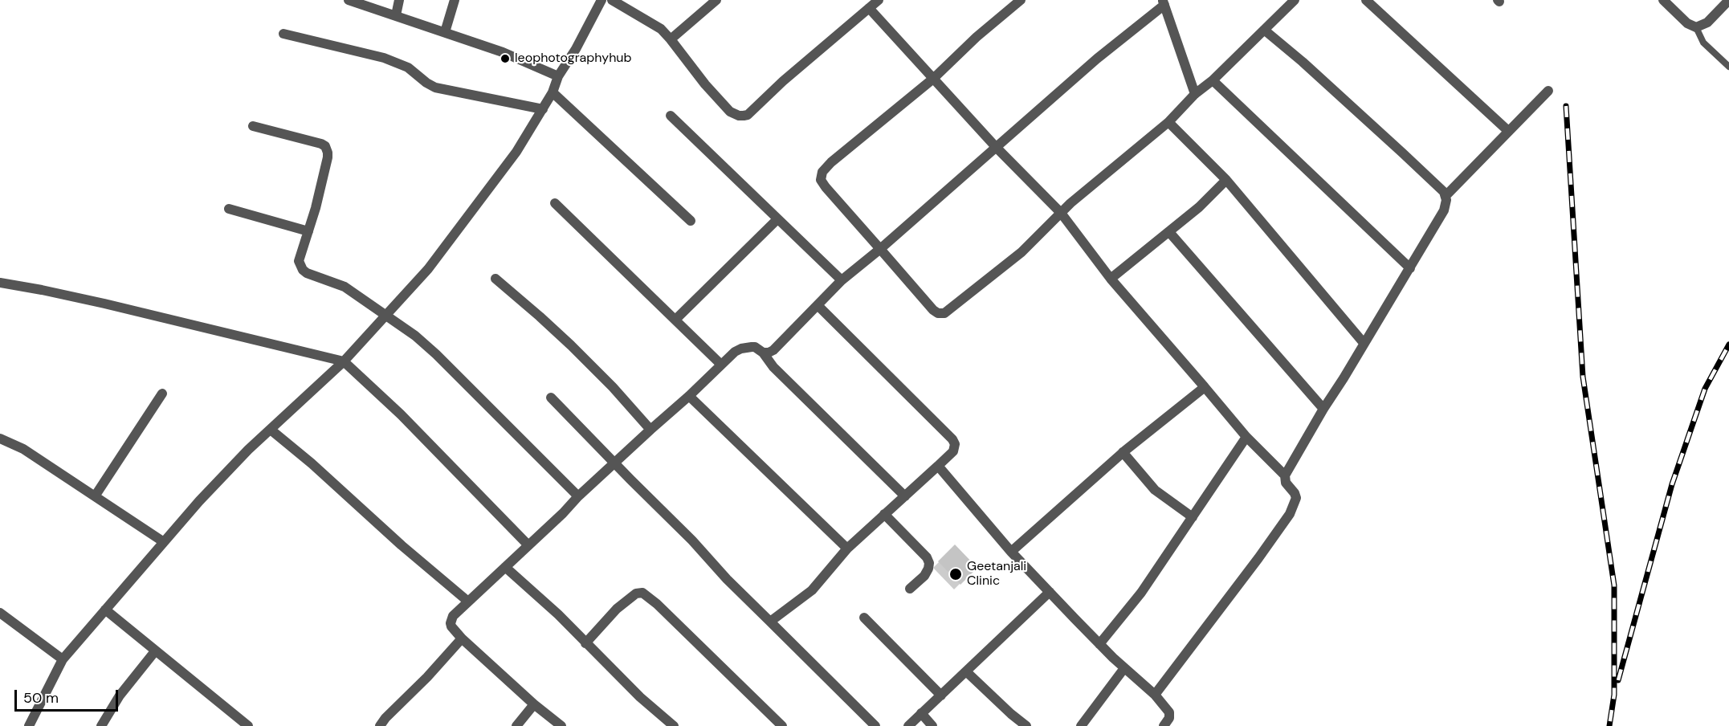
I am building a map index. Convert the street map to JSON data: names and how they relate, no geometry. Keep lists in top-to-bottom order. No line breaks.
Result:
{"places":["leophotographyhub","Geetanjali Clinic"],"scale_bar":"50 m"}
